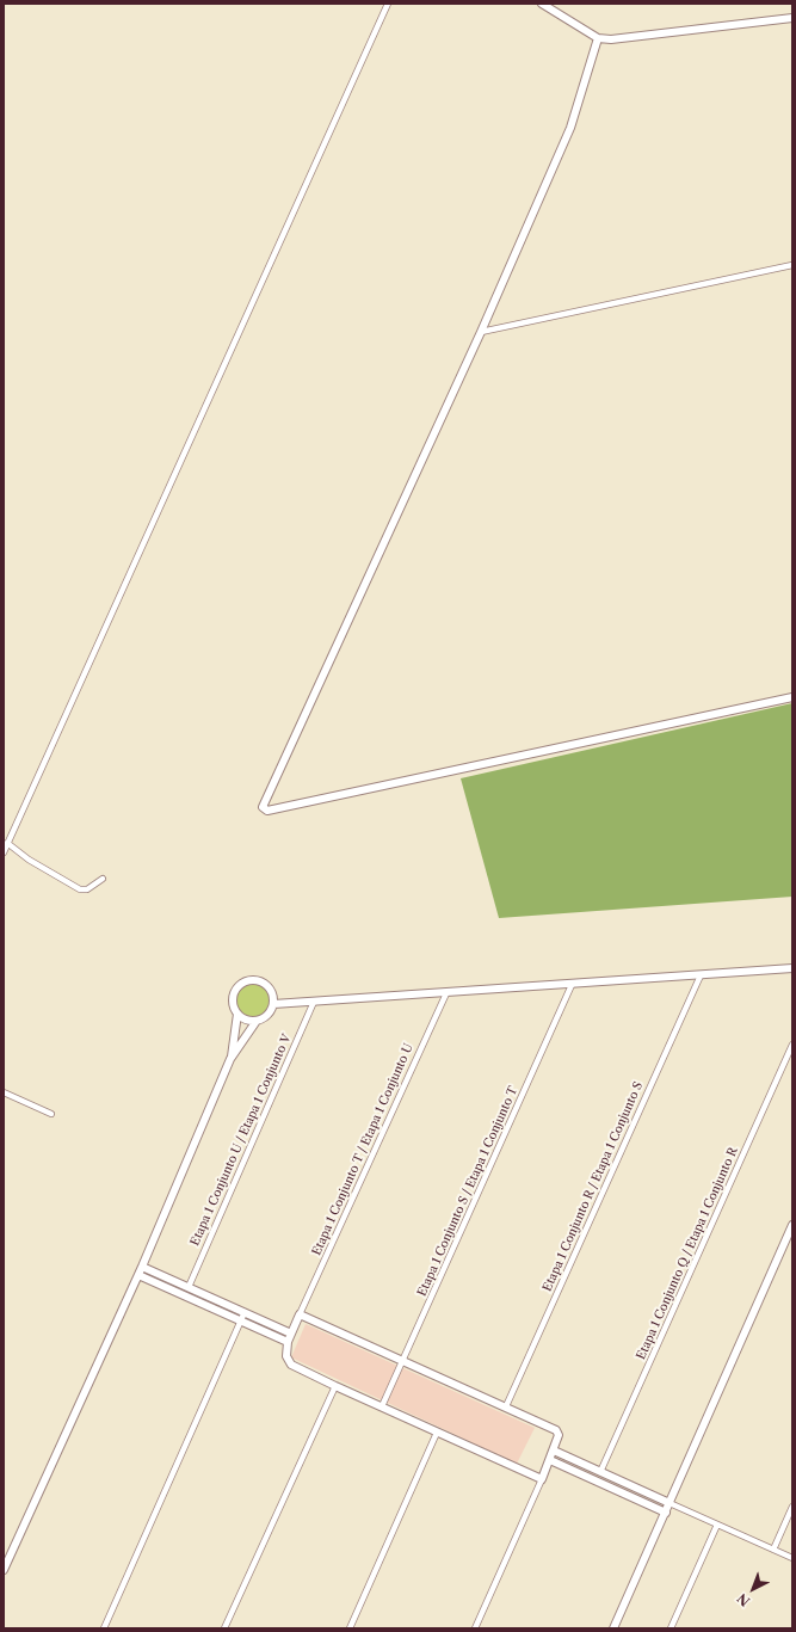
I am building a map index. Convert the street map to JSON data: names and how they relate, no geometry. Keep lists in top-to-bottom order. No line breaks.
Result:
{"streets":{"street":["Etapa 1 Conjunto U / Etapa 1 Conjunto V","Etapa 1 Conjunto T / Etapa 1 Conjunto U","Etapa 1 Conjunto R / Etapa 1 Conjunto S","Etapa 1 Conjunto S / Etapa 1 Conjunto T","Etapa 1 Conjunto Q / Etapa 1 Conjunto R"]},"north":"bottom left"}
